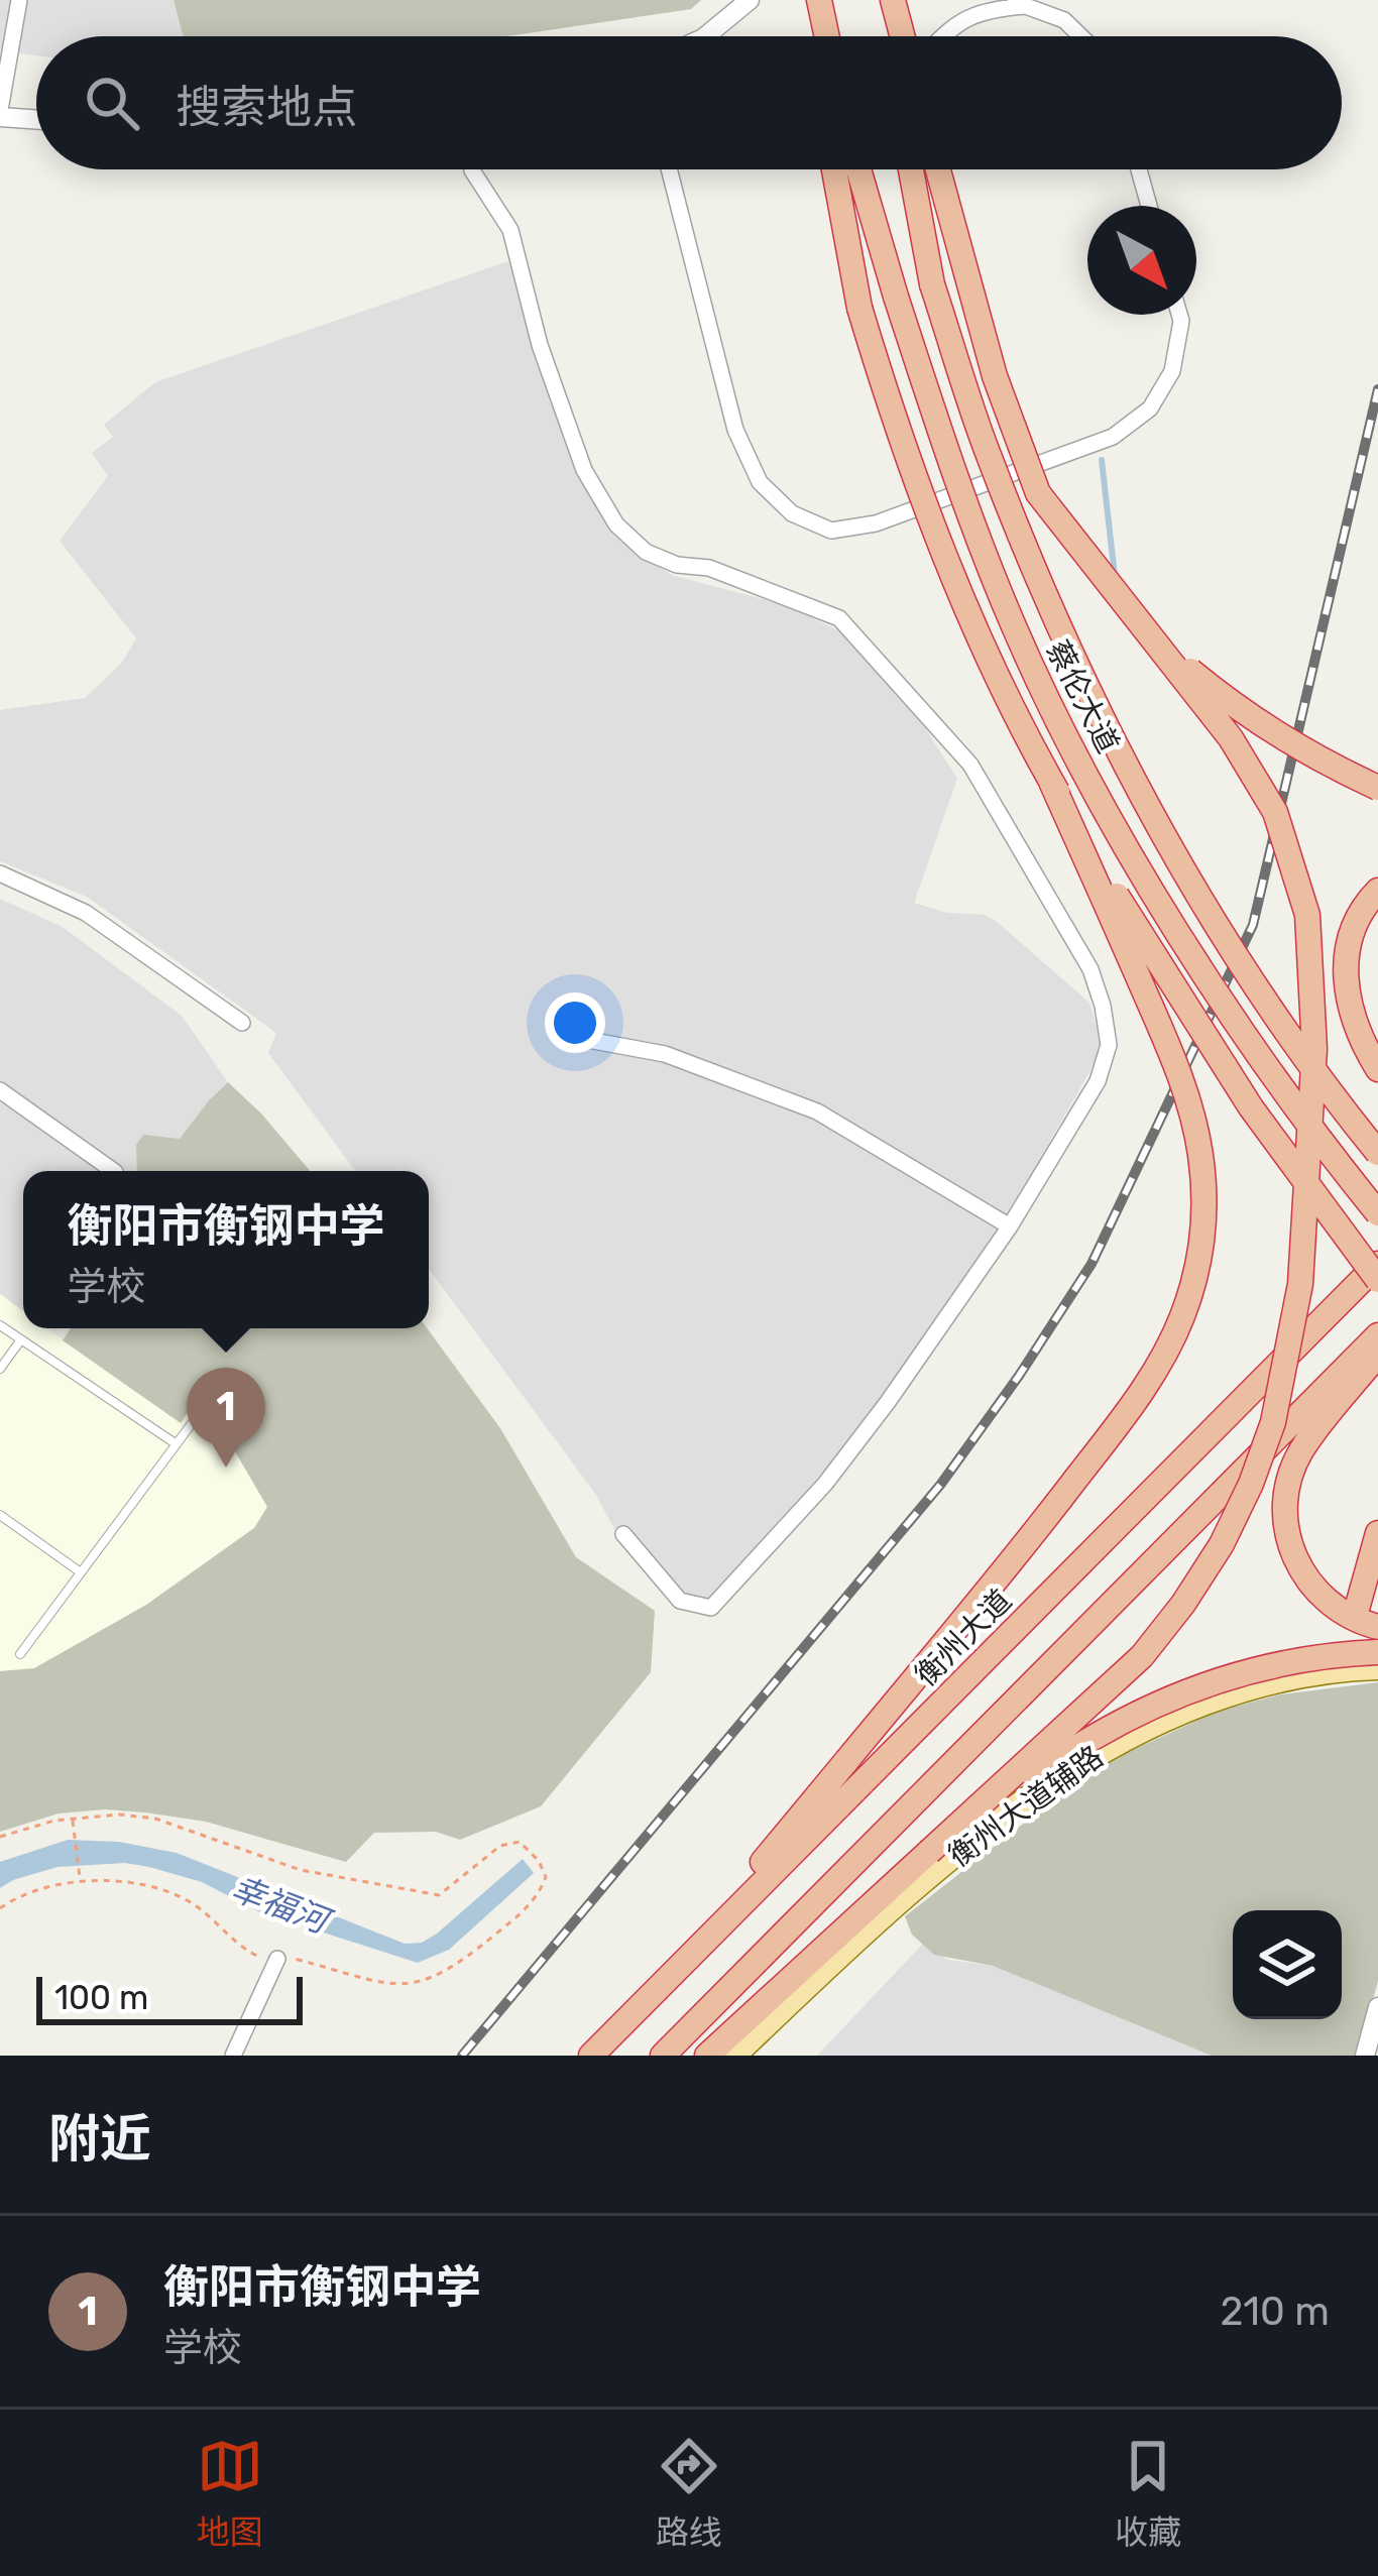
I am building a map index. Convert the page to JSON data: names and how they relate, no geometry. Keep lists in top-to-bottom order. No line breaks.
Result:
{"streets":{"highway":["蔡伦大道","衡州大道"],"main road":["衡州大道辅路"]},"water":["幸福河"],"scale_bar":"100 m","north":"bottom right","page":{"search":"搜索地点","popup":["衡阳市衡钢中学","学校"],"pins":"1","scale":"100 m","heading":"附近","list":[{"mark":"1","name":"衡阳市衡钢中学","note":"学校","value":"210 m"}],"nav":["地图","路线","收藏"]}}
